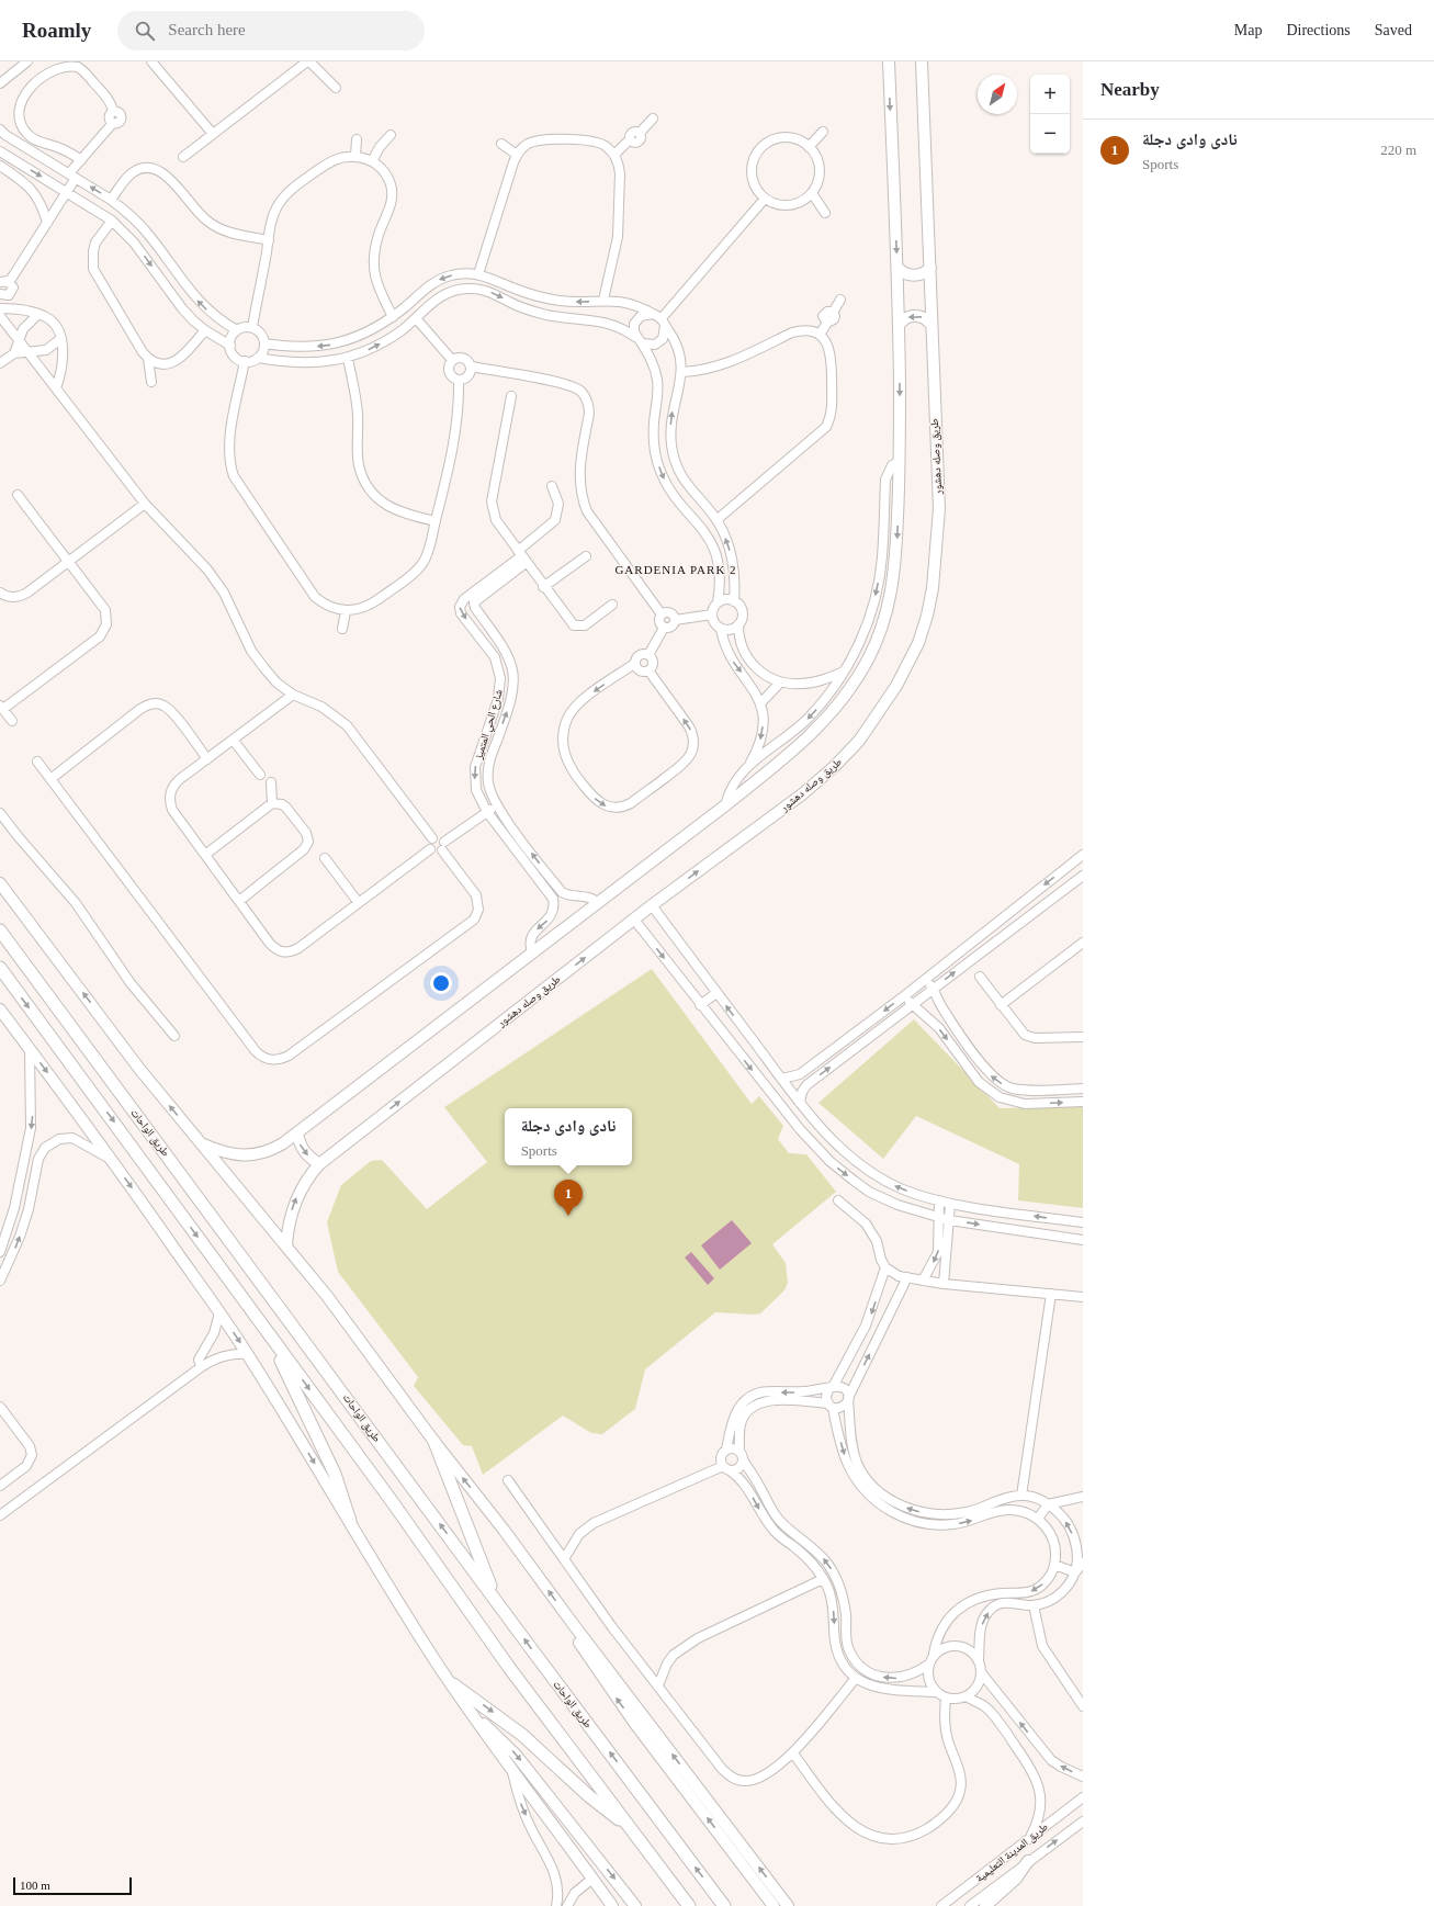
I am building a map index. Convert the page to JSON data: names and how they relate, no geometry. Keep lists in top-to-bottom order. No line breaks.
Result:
{"streets":{"highway":["طريق الواحات"],"main road":["طريق وصله دهشور"],"street":["شارع الحي المتميز","طريق المدينة التعليمية"]},"districts":["GARDENIA PARK 2"],"scale_bar":"100 m","north":"top right","page":{"header":"Roamly","search":"Search here","nav":["Map","Directions","Saved"],"heading":"Nearby","map_buttons":["+","−"],"list":[{"mark":"1","name":"نادى وادى دجلة","note":"Sports","value":"220 m"}],"popup":["نادى وادى دجلة","Sports"],"pins":"1","scale":"100 m"}}
